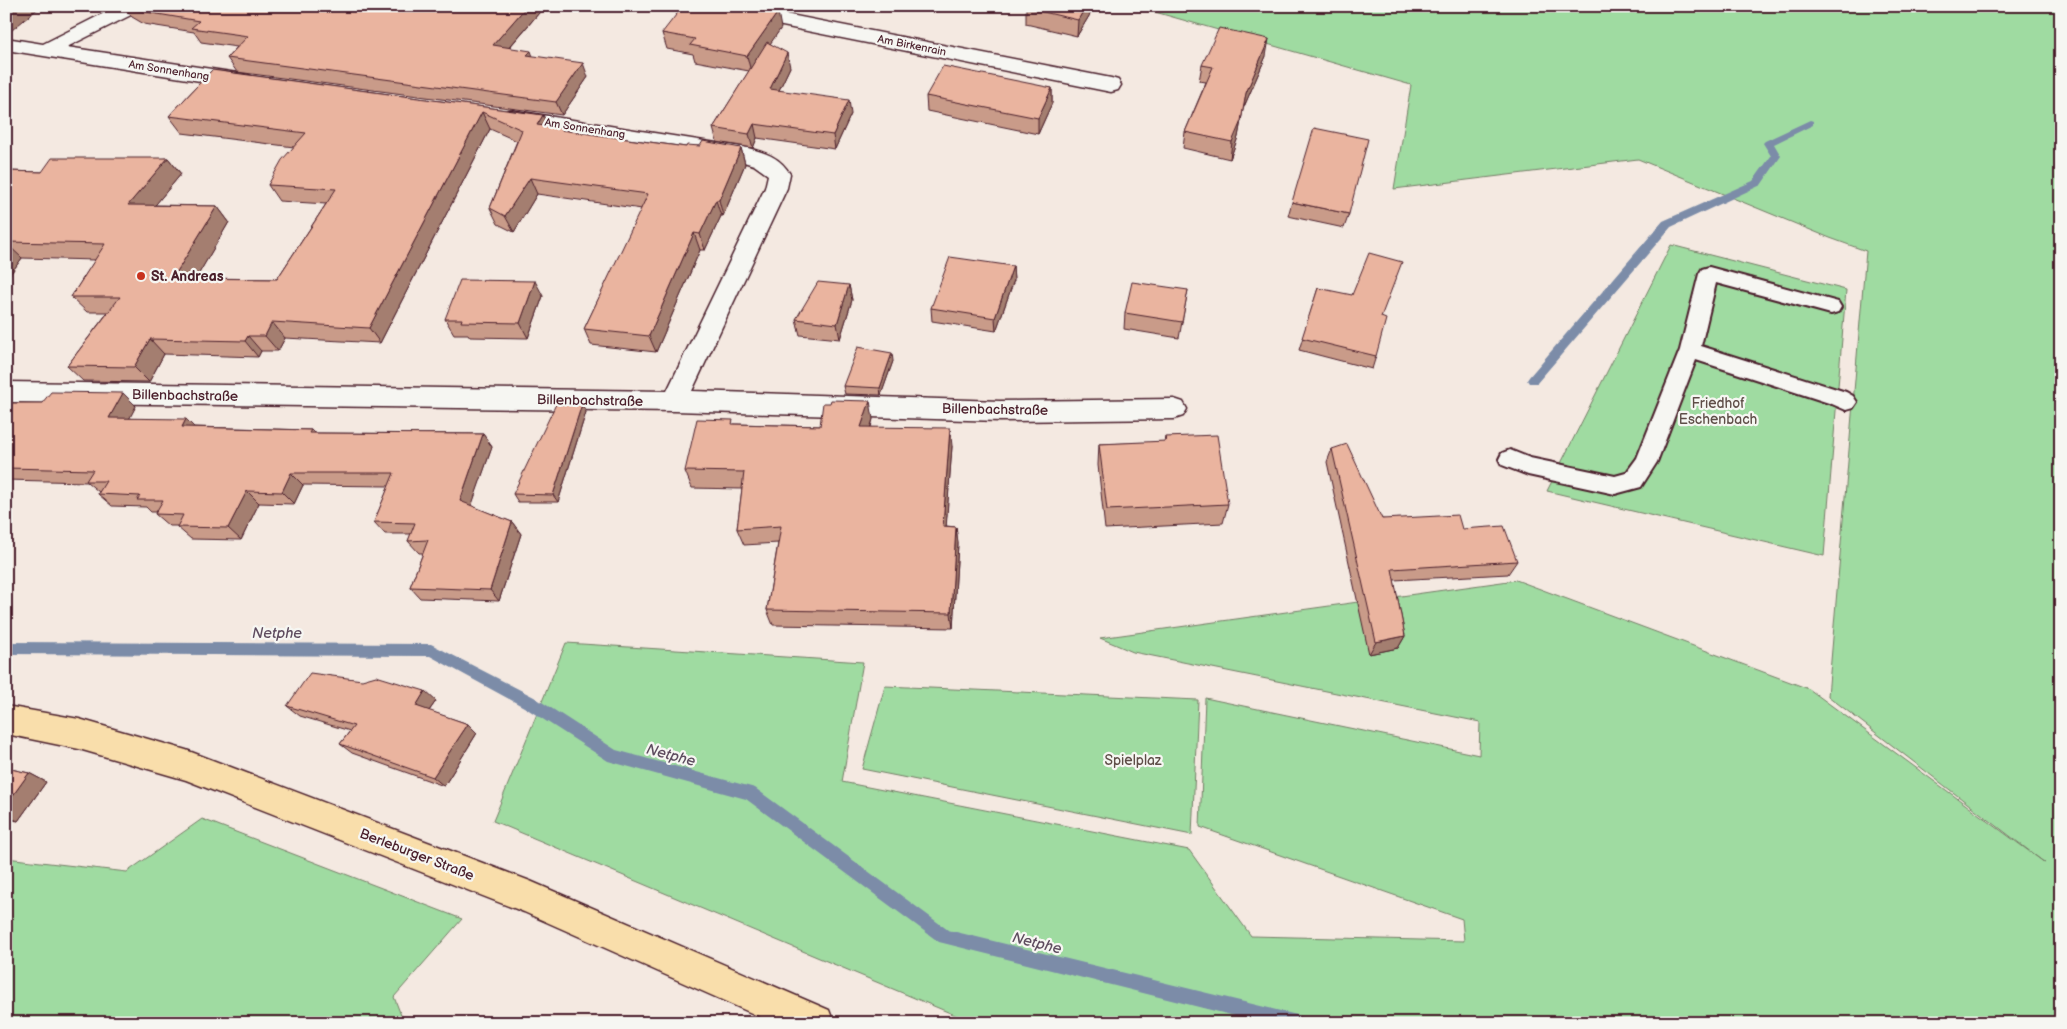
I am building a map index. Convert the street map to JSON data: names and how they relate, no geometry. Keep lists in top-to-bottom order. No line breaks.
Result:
{"streets":{"main road":["Berleburger Straße"],"street":["Am Birkenrain","Am Sonnenhang","Billenbachstraße"]},"crossings":[["Am Sonnenhang","Billenbachstraße"]],"water":["Netphe"],"parks":["Friedhof Eschenbach","Spielplaz"],"places":["St. Andreas"]}
